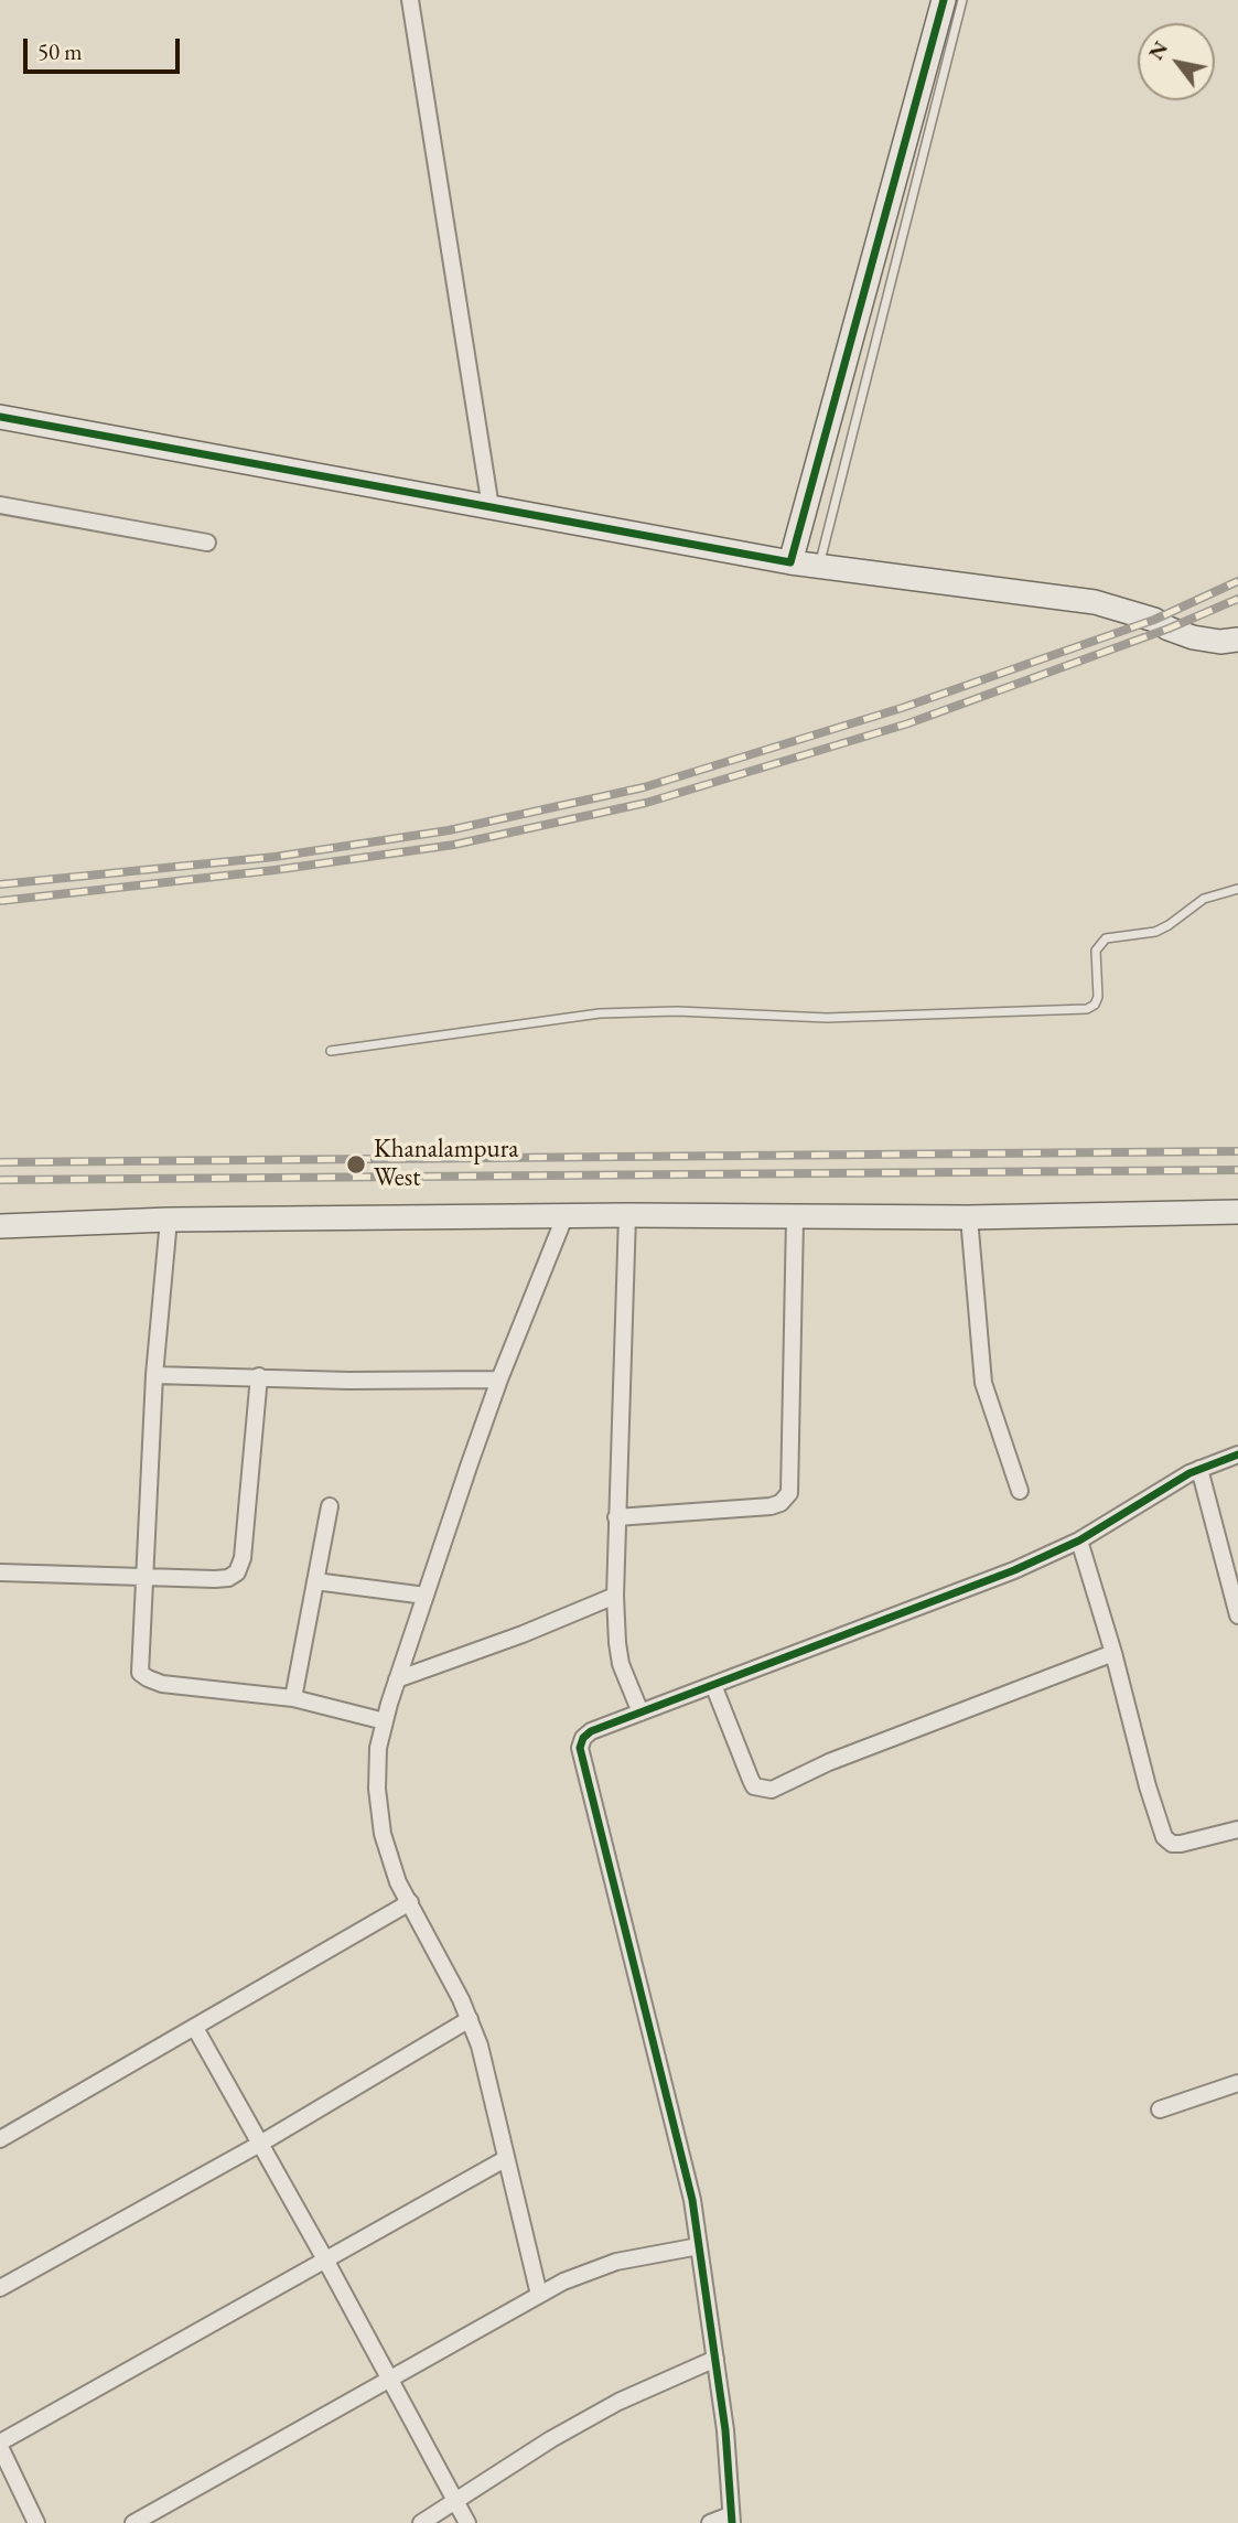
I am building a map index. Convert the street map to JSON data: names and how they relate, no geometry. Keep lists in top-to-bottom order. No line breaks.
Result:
{"places":["Khanalampura West"],"scale_bar":"50 m","north":"top left"}
